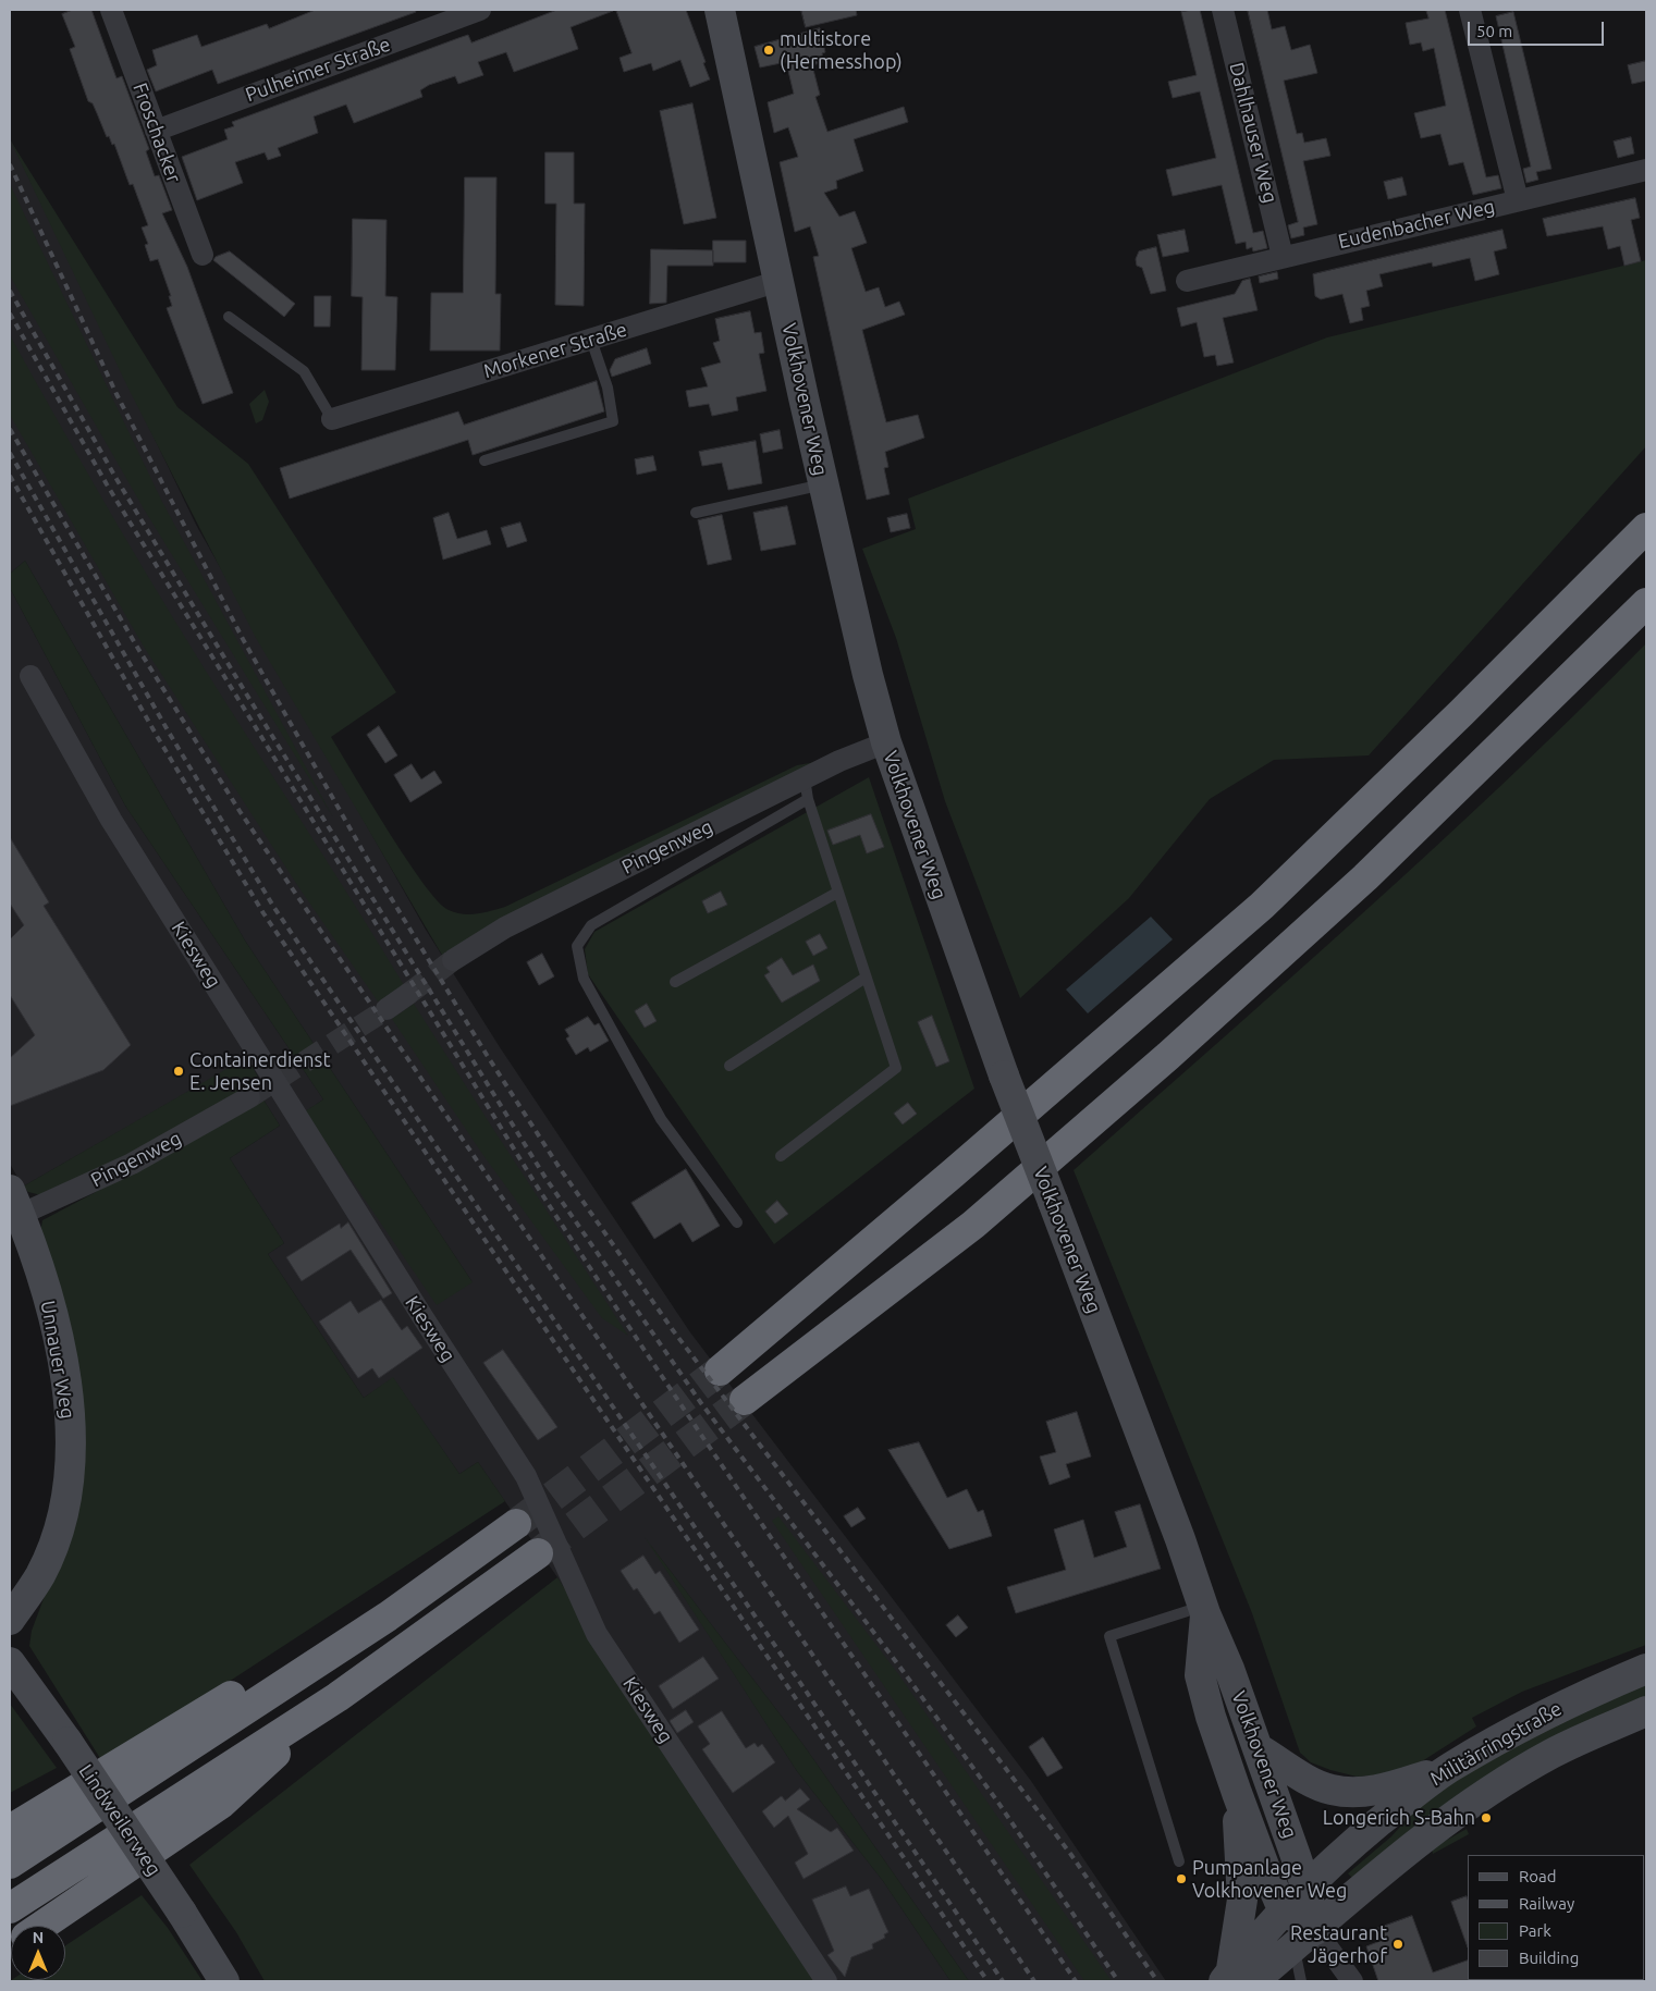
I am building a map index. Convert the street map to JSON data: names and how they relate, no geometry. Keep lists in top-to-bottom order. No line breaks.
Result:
{"streets":{"street":["Pulheimer Straße","Froschacker","Dahlhauser Weg","Eudenbacher Weg","Morkener Straße","Volkhovener Weg","Pingenweg","Kiesweg","Unnauer Weg","Militärringstraße","Lindweilerweg"]},"crossings":[["Pulheimer Straße","Froschacker"],["Dahlhauser Weg","Eudenbacher Weg"],["Morkener Straße","Volkhovener Weg"],["Volkhovener Weg","Pingenweg"],["Volkhovener Weg","Militärringstraße"],["Pingenweg","Unnauer Weg"]],"places":["multistore (Hermesshop)","Containerdienst E. Jensen","Longerich S-Bahn","Pumpanlage Volkhovener Weg","Restaurant Jägerhof"],"legend":["Road","Railway","Park","Building"],"scale_bar":"50 m","north":"top"}
